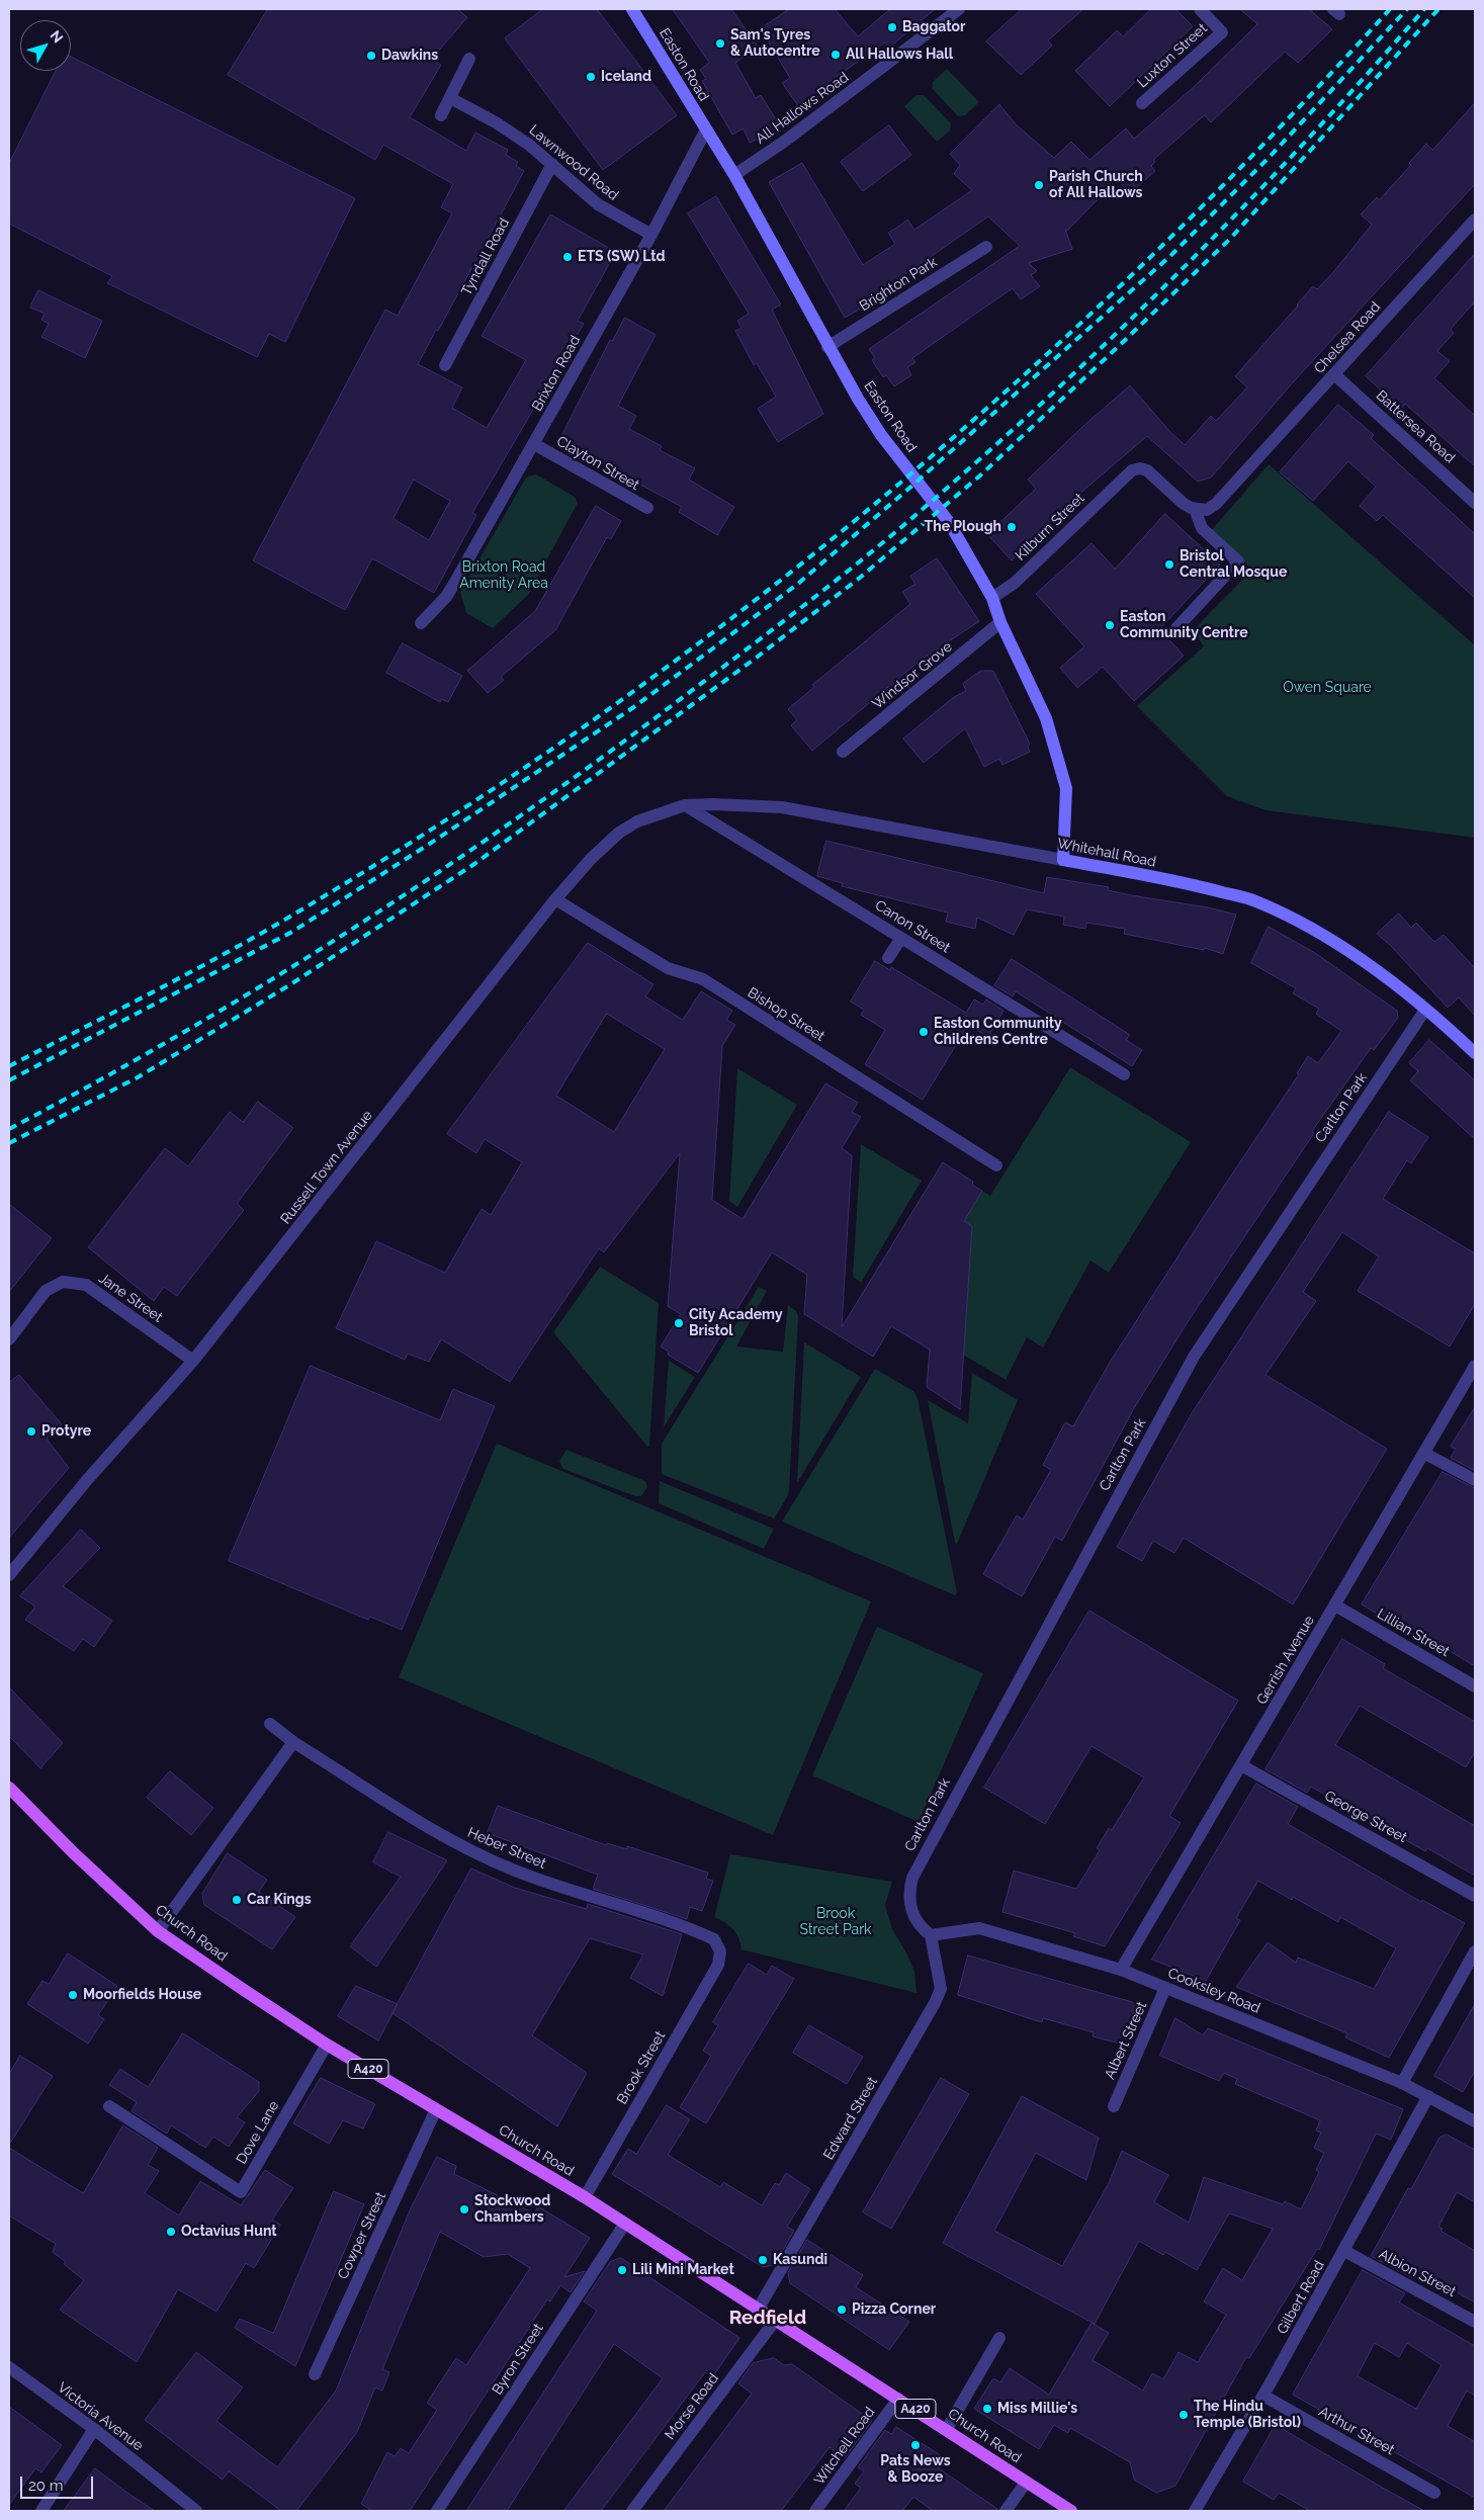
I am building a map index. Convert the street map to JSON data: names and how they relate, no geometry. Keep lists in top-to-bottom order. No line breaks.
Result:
{"streets":{"main road":["Easton Road","Whitehall Road","Church Road","A420"],"street":["Luxton Street","All Hallows Road","Lawnwood Road","Tyndall Road","Brighton Park","Chelsea Road","Brixton Road","Battersea Road","Clayton Street","Kilburn Street","Windsor Grove","Canon Street","Bishop Street","Carlton Park","Russell Town Avenue","Jane Street","Lillian Street","Gerrish Avenue","George Street","Heber Street","Cooksley Road","Albert Street","Brook Street","Edward Street","Dove Lane","Cowper Street","Albion Street","Gilbert Road","Byron Street","Morse Road","Victoria Avenue","Arthur Street","Witchell Road"]},"crossings":[["Easton Road","All Hallows Road"],["Easton Road","Brighton Park"],["Easton Road","Brixton Road"],["Easton Road","Kilburn Street"],["Easton Road","Windsor Grove"],["Easton Road","Whitehall Road"],["Lawnwood Road","Tyndall Road"],["Lawnwood Road","Brixton Road"],["Chelsea Road","Battersea Road"],["Chelsea Road","Kilburn Street"],["Brixton Road","Clayton Street"],["Whitehall Road","Canon Street"],["Whitehall Road","Carlton Park"],["Whitehall Road","Russell Town Avenue"],["Canon Street","Russell Town Avenue"],["Bishop Street","Russell Town Avenue"],["Carlton Park","Cooksley Road"],["Carlton Park","Edward Street"],["Russell Town Avenue","Jane Street"],["Lillian Street","Gerrish Avenue"],["Gerrish Avenue","George Street"],["Gerrish Avenue","Cooksley Road"],["Heber Street","Brook Street"],["Church Road","Brook Street"],["Church Road","Edward Street"],["Church Road","Dove Lane"],["Church Road","Cowper Street"],["Church Road","Byron Street"],["Church Road","Morse Road"],["Church Road","Witchell Road"],["Cooksley Road","Albert Street"],["Cooksley Road","Edward Street"],["Cooksley Road","Gilbert Road"],["Albion Street","Gilbert Road"],["Gilbert Road","Arthur Street"]],"districts":["Redfield"],"parks":["Brixton Road Amenity Area","Owen Square","Brook Street Park"],"places":["Baggator","Sam's Tyres & Autocentre","All Hallows Hall","Dawkins","Iceland","Parish Church of All Hallows","ETS (SW) Ltd","The Plough","Bristol Central Mosque","Easton Community Centre","Easton Community Childrens Centre","City Academy Bristol","Protyre","Car Kings","Moorfields House","Stockwood Chambers","Octavius Hunt","Kasundi","Lili Mini Market","Pizza Corner","Miss Millie's","The Hindu Temple (Bristol)","Pats News & Booze"],"scale_bar":"20 m","north":"top right"}
